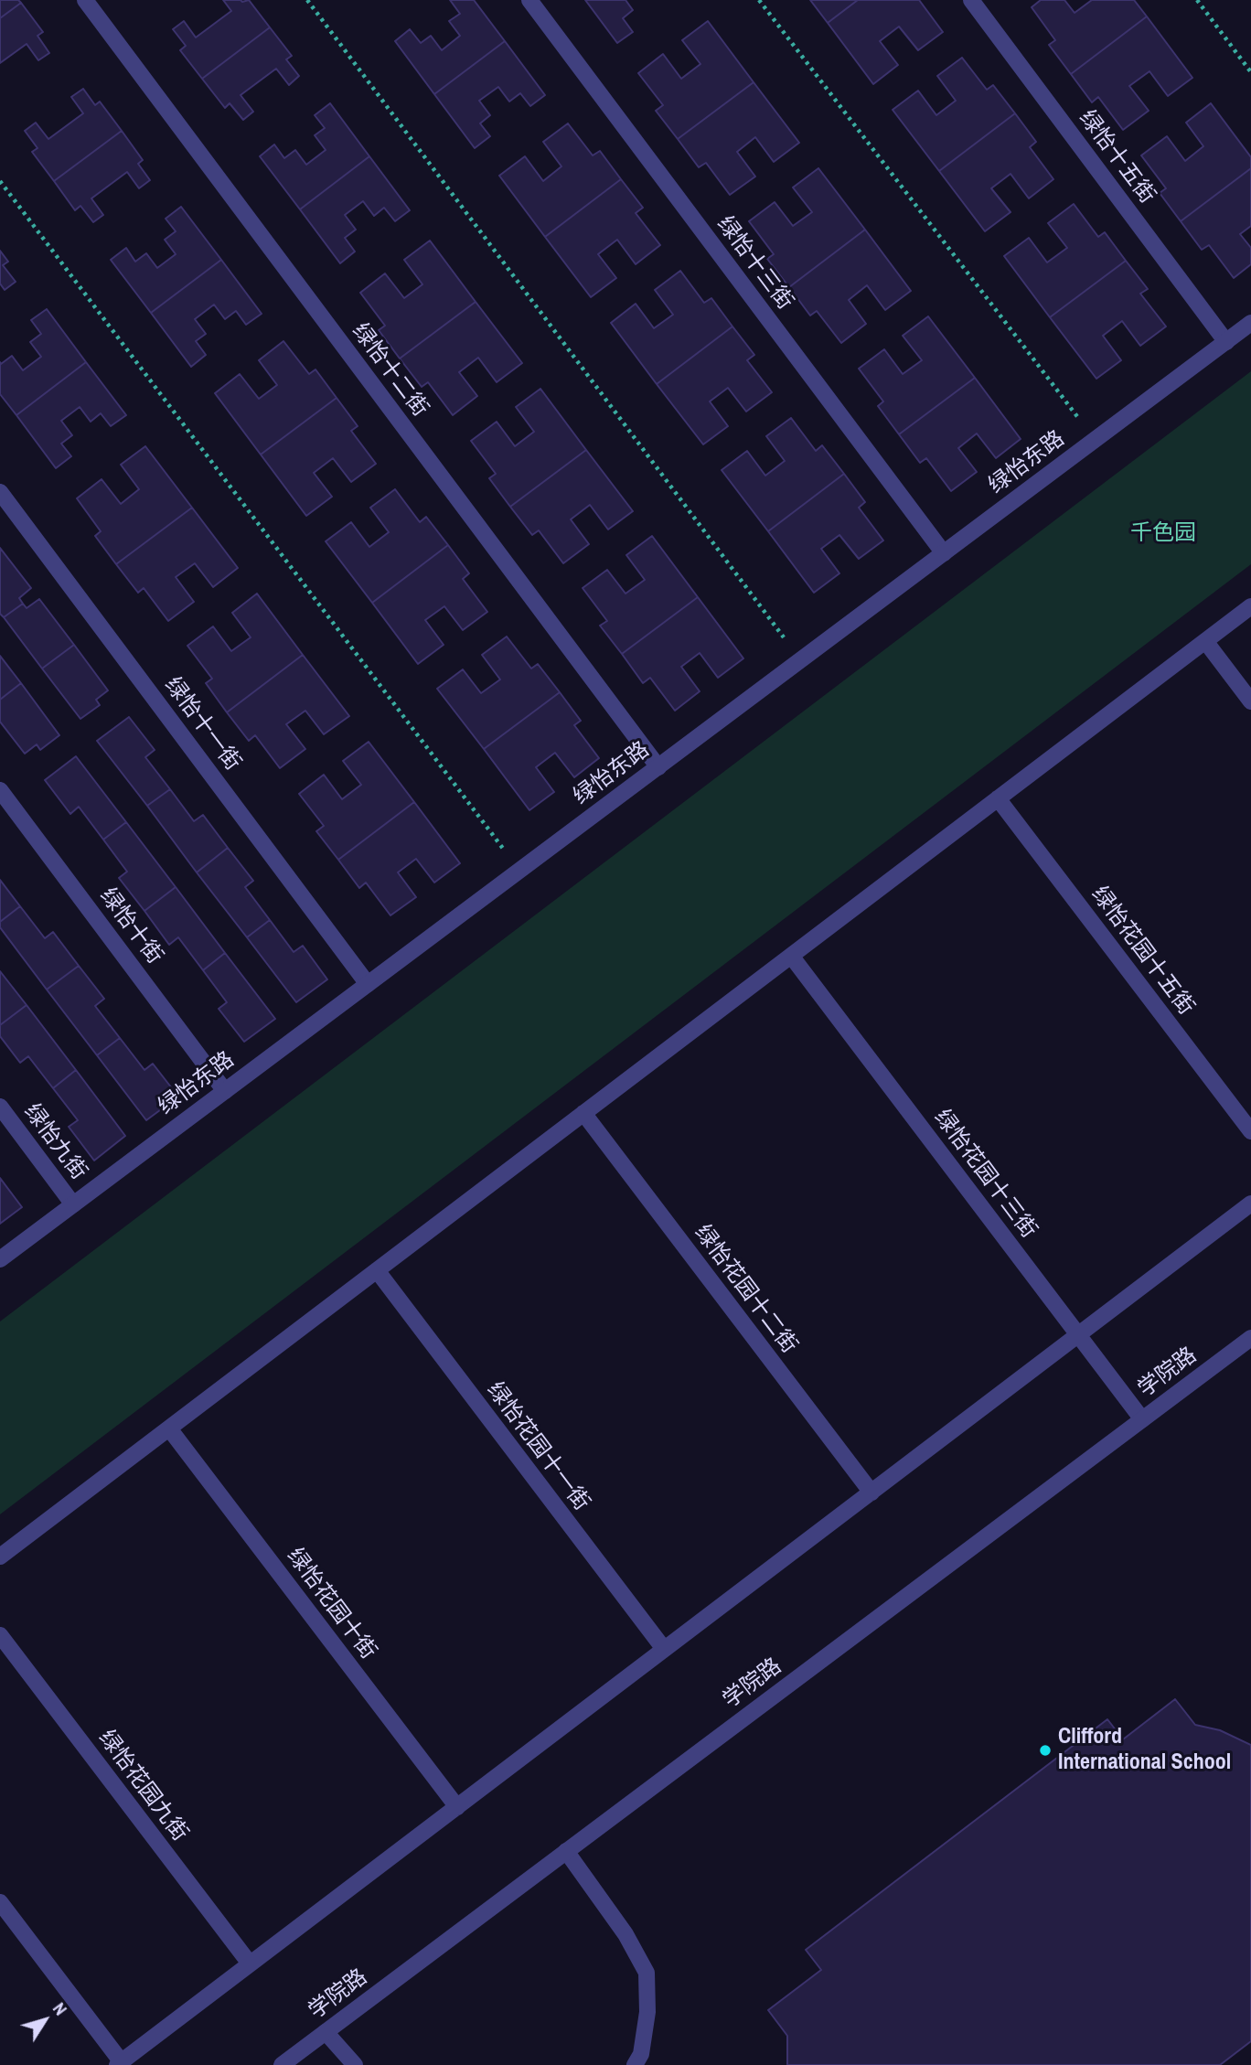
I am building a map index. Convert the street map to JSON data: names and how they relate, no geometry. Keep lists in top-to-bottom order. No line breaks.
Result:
{"streets":{"street":["绿怡十五街","绿怡十三街","绿怡十二街","绿怡东路","绿怡十一街","绿怡十街","绿怡花园十五街","绿怡九街","绿怡花园十三街","绿怡花园十二街","学院路","绿怡花园十一街","绿怡花园十街","绿怡花园九街"]},"crossings":[["绿怡十五街","绿怡东路"],["绿怡十三街","绿怡东路"],["绿怡十二街","绿怡东路"],["绿怡东路","绿怡十一街"],["绿怡东路","绿怡十街"],["绿怡东路","绿怡九街"],["绿怡花园十三街","学院路"]],"parks":["千色园"],"places":["Clifford International School"],"north":"top right"}
